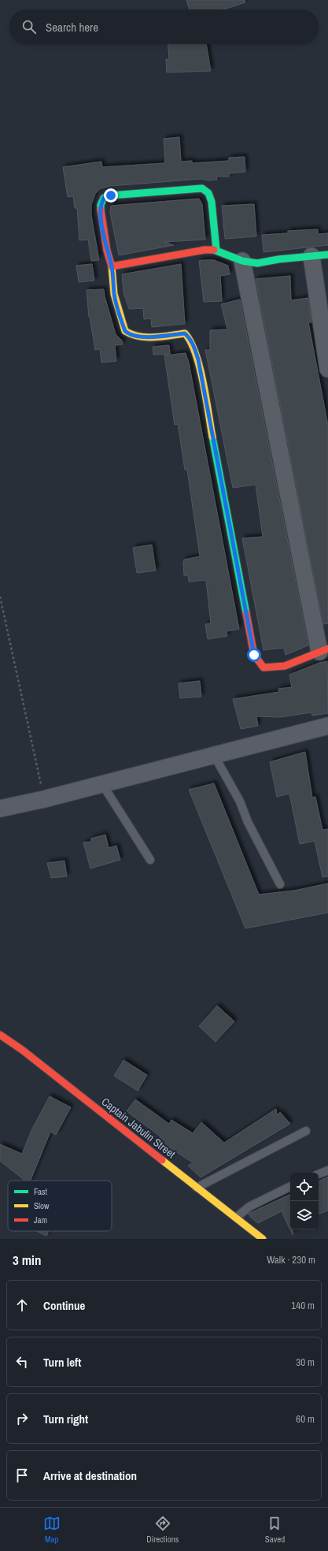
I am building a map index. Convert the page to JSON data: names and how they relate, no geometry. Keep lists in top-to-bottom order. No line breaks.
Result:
{"streets":{"street":["Captain Jabulin Street"]},"legend":["Fast","Slow","Jam"],"page":{"search":"Search here","heading":["3 min","Walk · 230 m"],"list":[["Continue","140 m"],["Turn left","30 m"],["Turn right","60 m"],"Arrive at destination"],"nav":["Map","Directions","Saved"]}}
